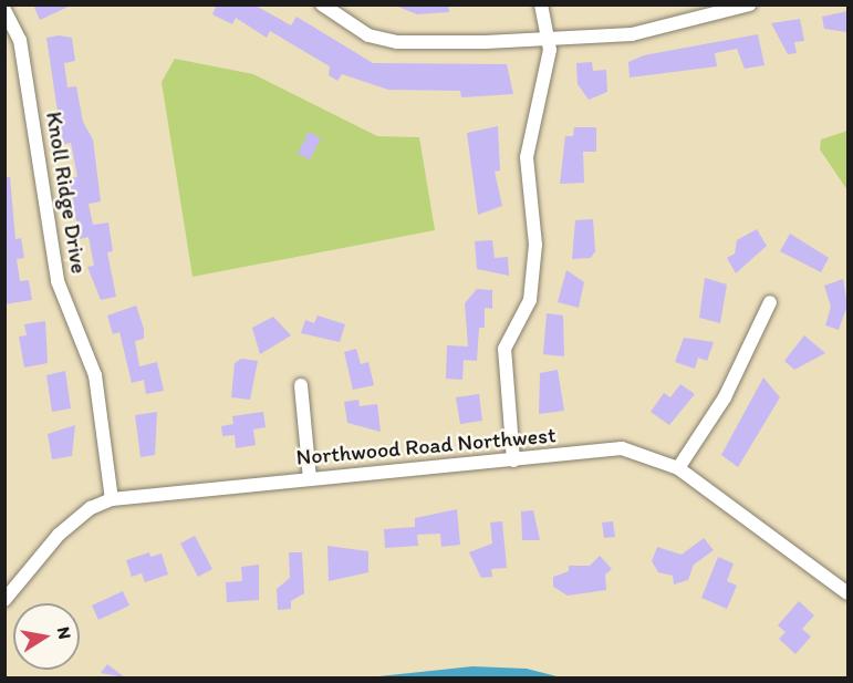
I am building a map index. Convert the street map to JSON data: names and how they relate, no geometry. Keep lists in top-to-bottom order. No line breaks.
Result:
{"streets":{"street":["Knoll Ridge Drive","Northwood Road Northwest"]},"crossings":[["Knoll Ridge Drive","Northwood Road Northwest"]],"north":"right"}
